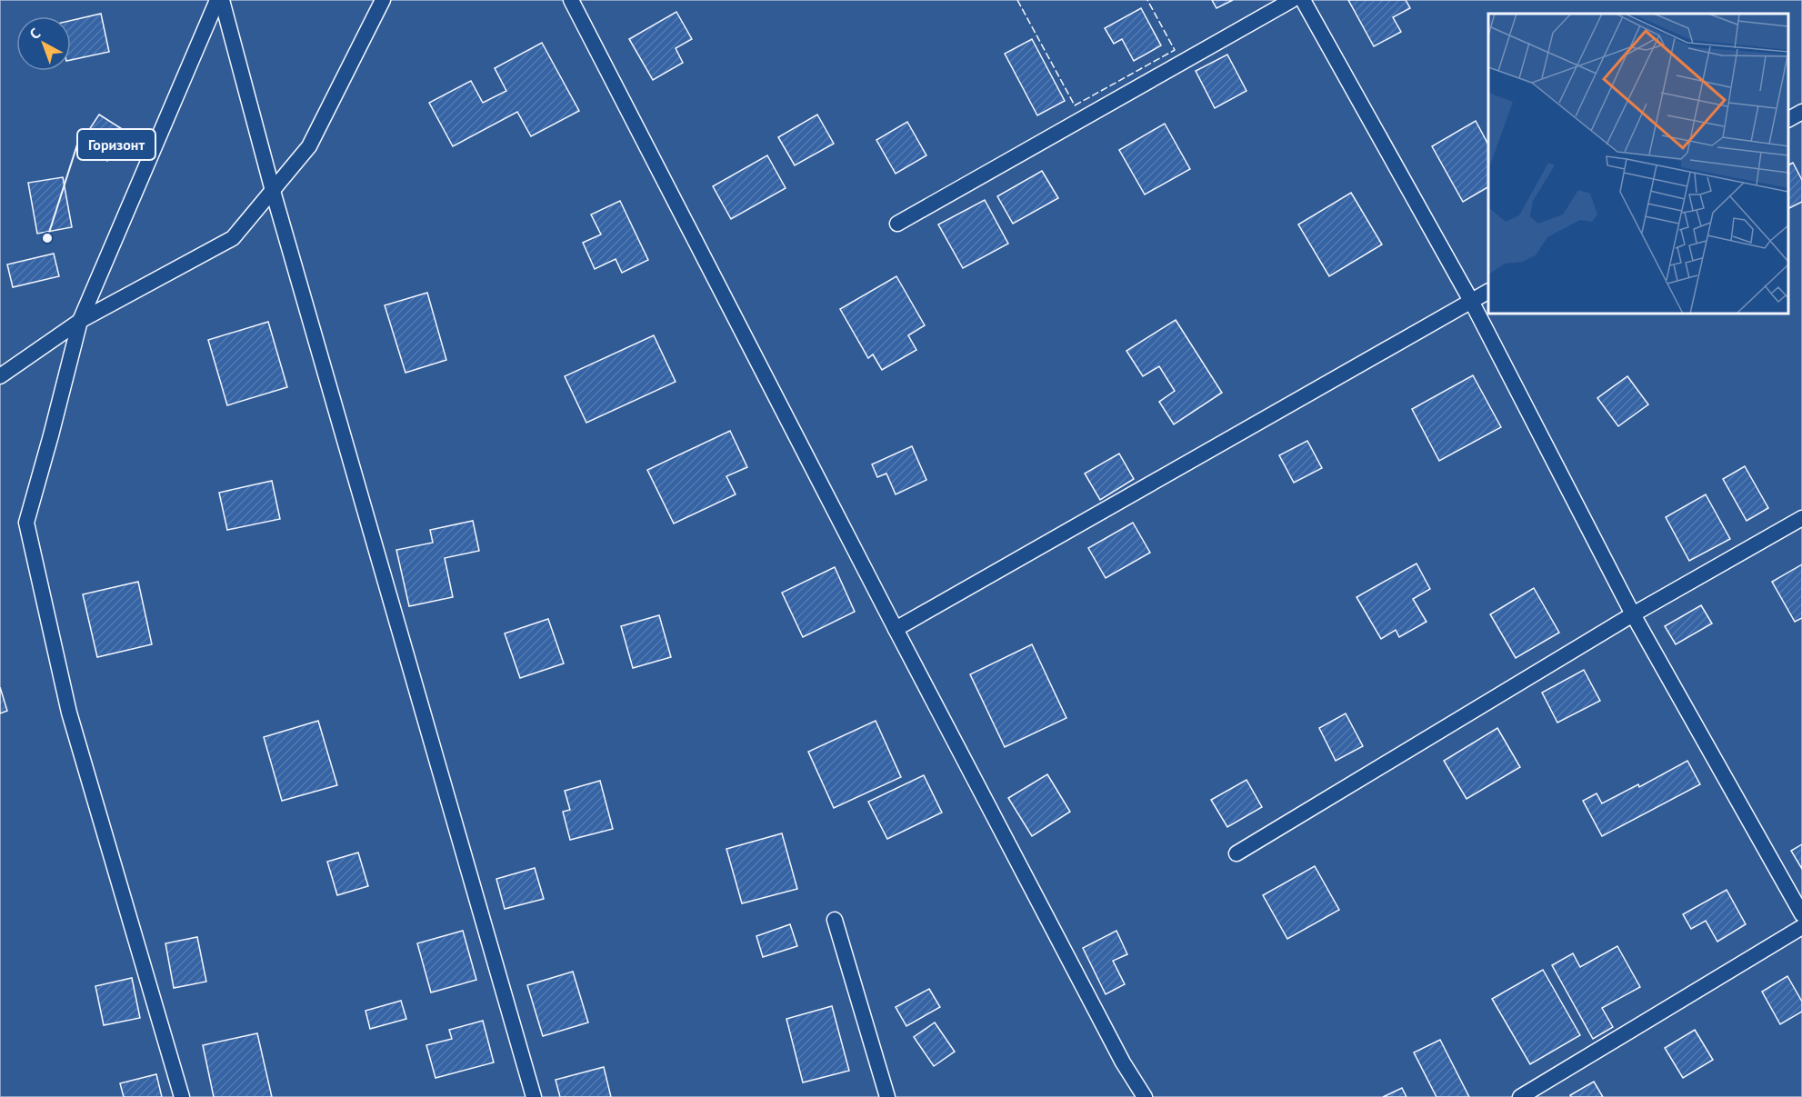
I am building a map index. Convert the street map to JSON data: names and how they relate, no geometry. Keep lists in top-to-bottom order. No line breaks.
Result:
{"places":["Горизонт"],"north":"top left"}
